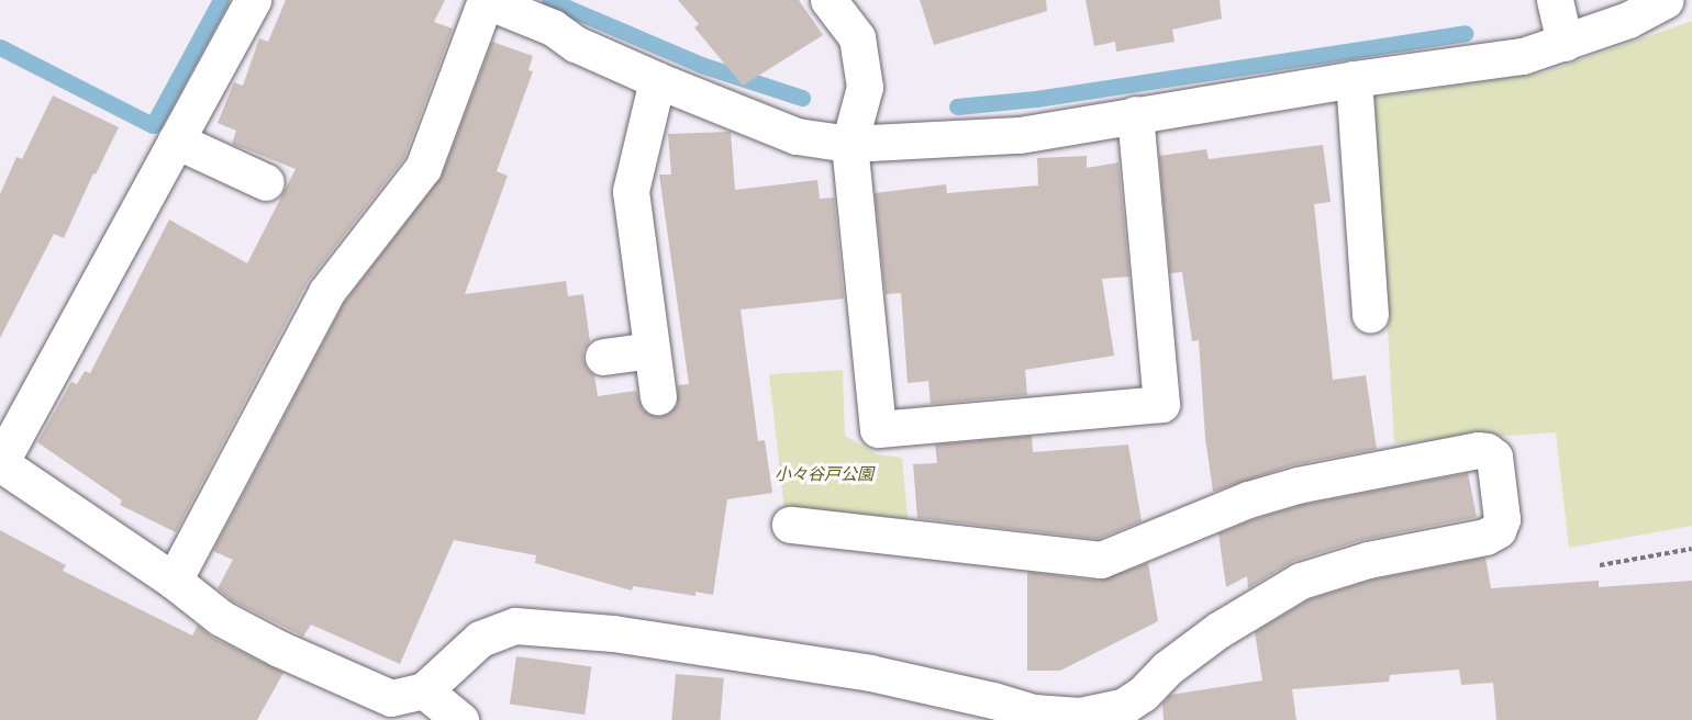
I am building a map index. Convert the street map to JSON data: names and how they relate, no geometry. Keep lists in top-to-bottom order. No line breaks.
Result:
{"parks":["小々谷戸公園"]}
